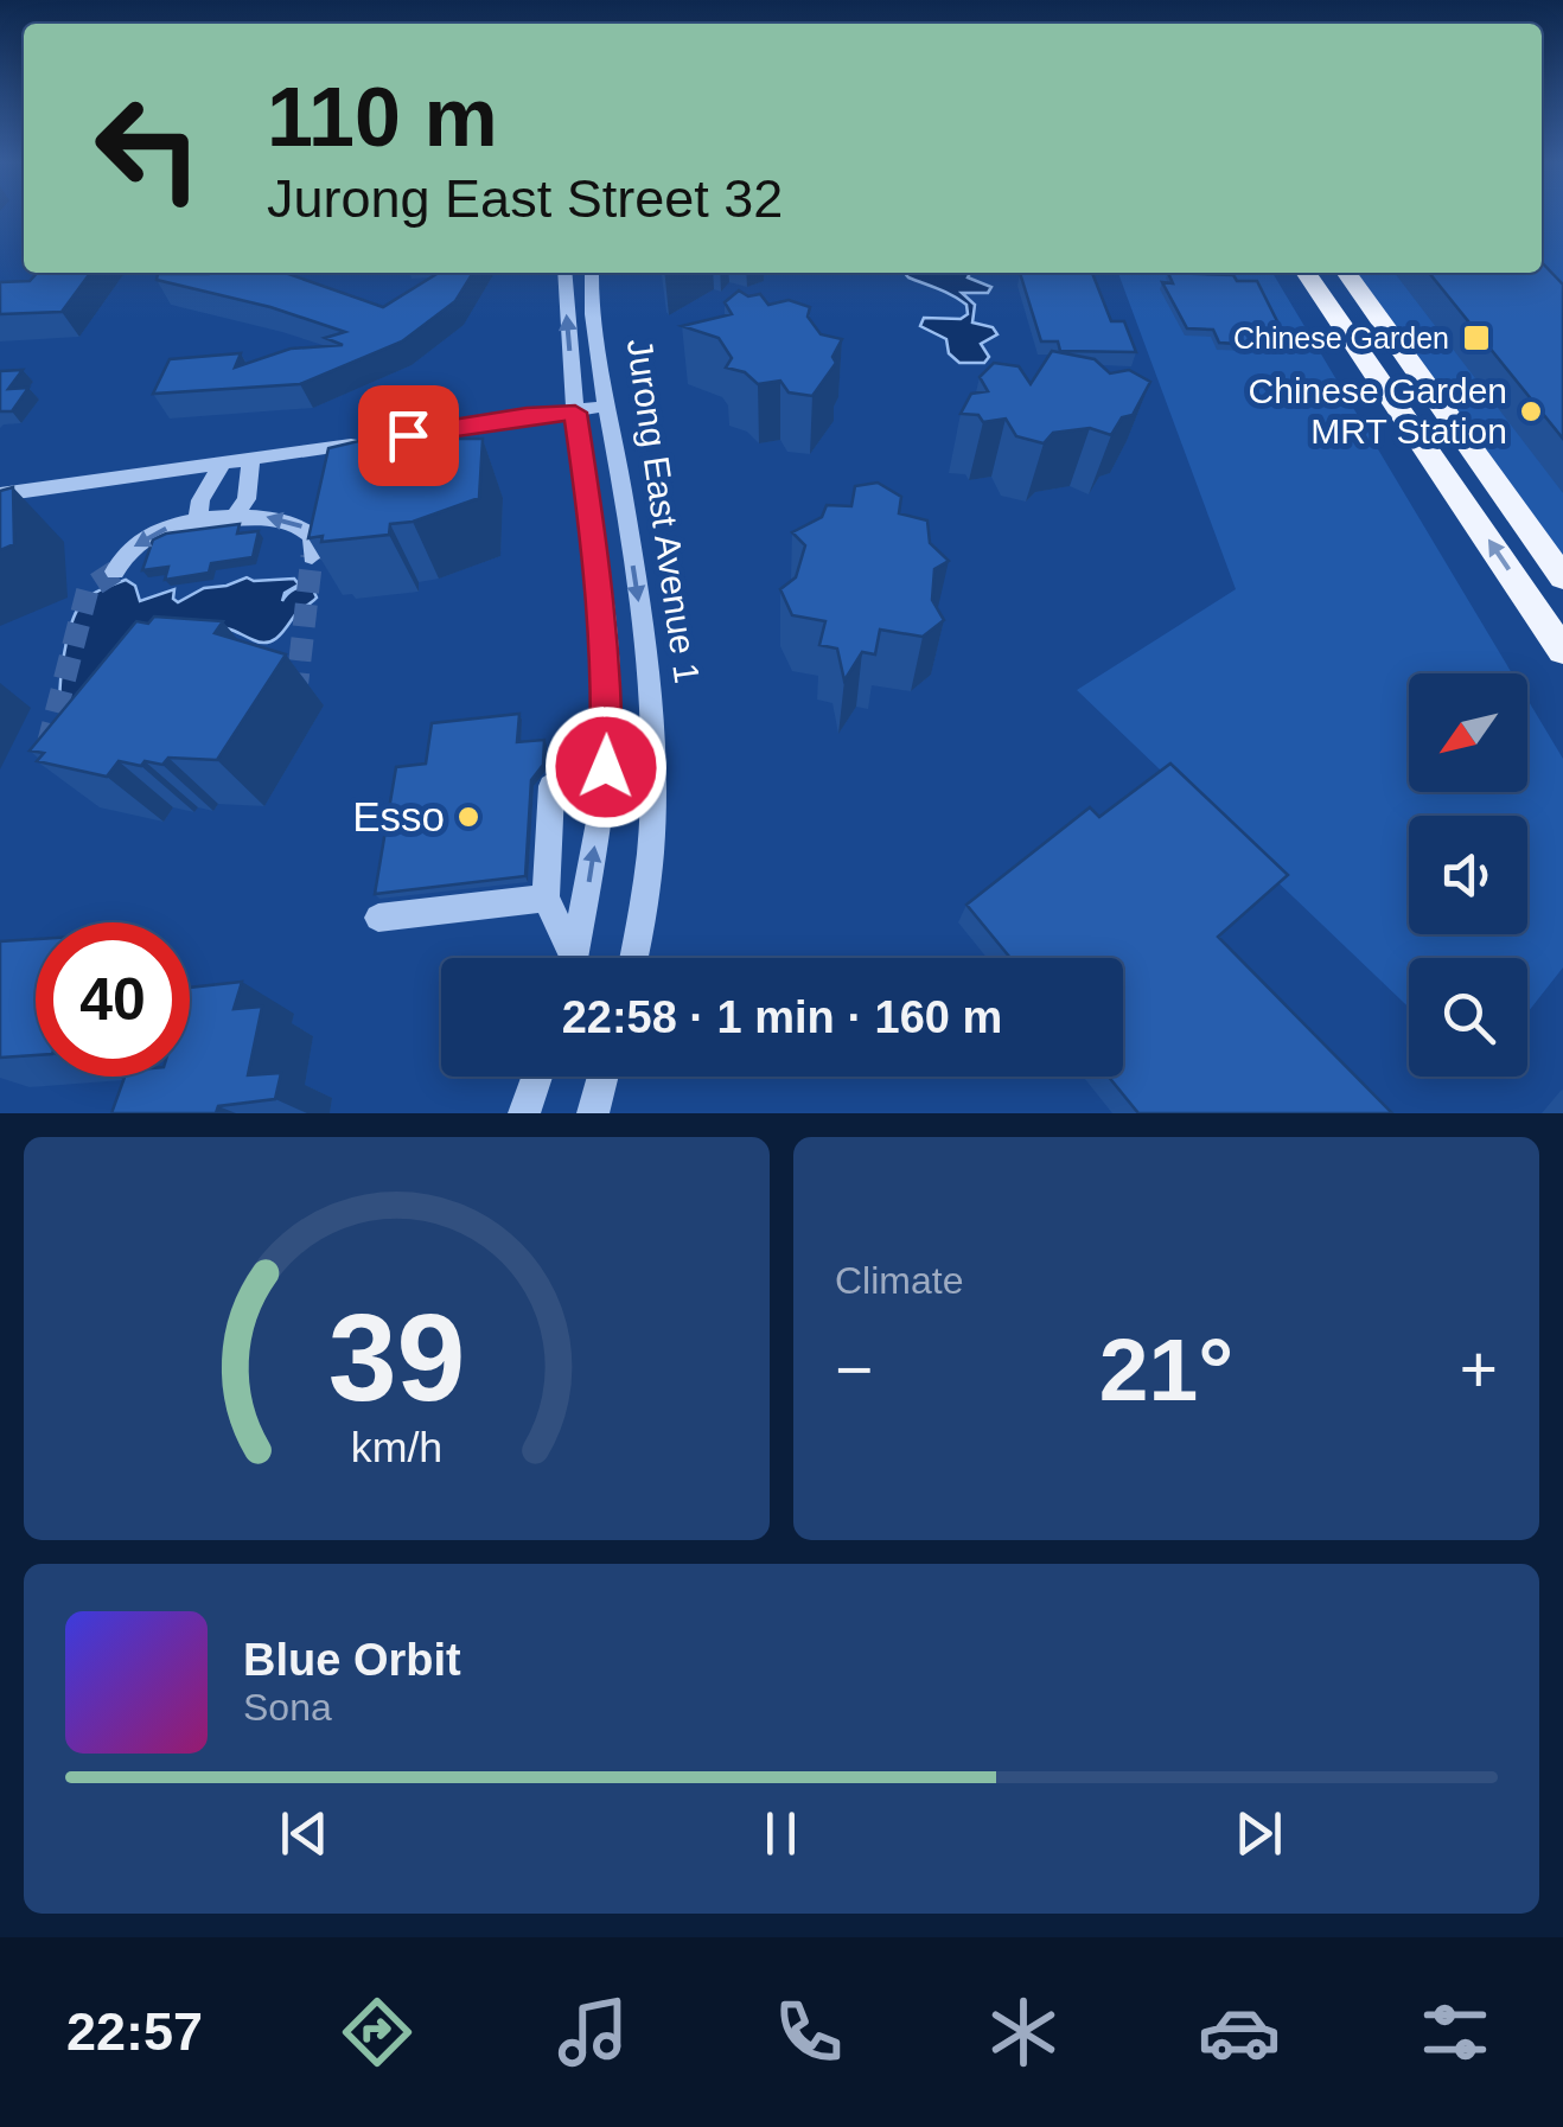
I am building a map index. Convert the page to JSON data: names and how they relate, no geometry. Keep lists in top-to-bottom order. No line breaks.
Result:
{"streets":{"street":["Jurong East Avenue 1"]},"places":{"transit":["Chinese Garden"],"other":["Chinese Garden MRT Station","Esso"]},"north":"bottom left","page":{"turn":["110 m","Jurong East Street 32"],"limit":"40","trip":"22:58 · 1 min · 160 m","tile":"Climate","heat":["−","21°","+"],"song":["Blue Orbit","Sona"],"tabs":"22:57","gauge":["39","km/h"]}}
